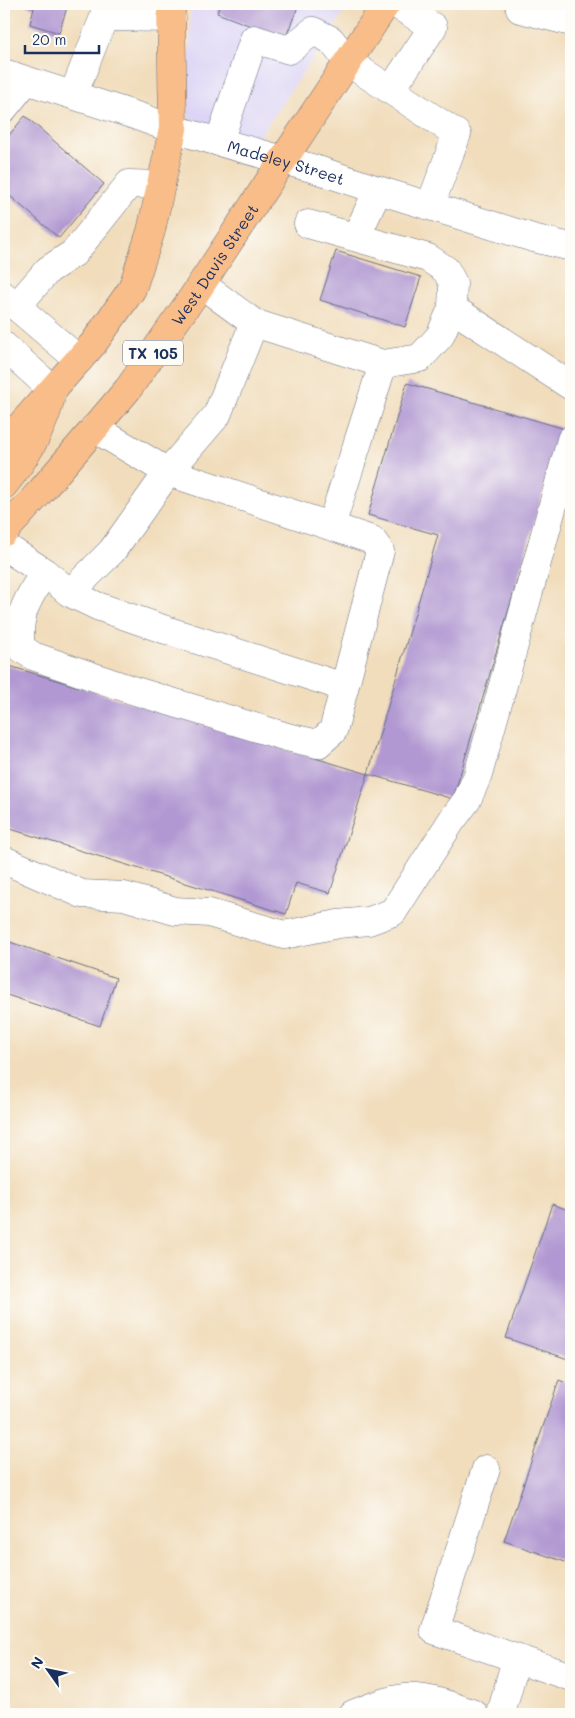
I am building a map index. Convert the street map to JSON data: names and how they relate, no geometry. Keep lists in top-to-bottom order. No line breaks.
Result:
{"streets":{"main road":["West Davis Street","TX 105"],"street":["Madeley Street"]},"crossings":[["Madeley Street","West Davis Street"],["Madeley Street","TX 105"]],"scale_bar":"20 m","north":"top left"}
